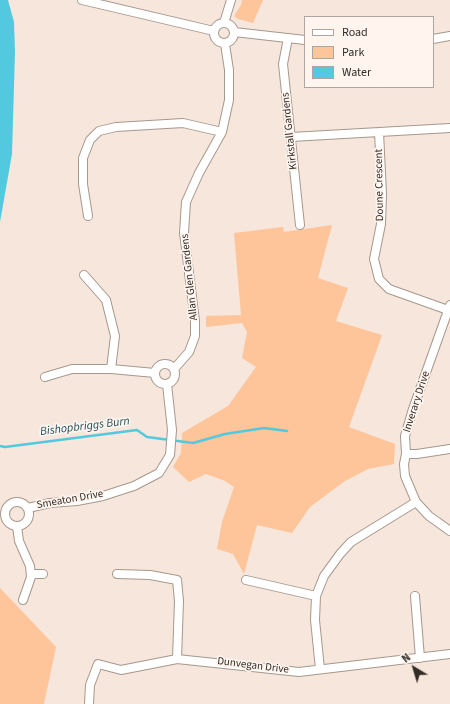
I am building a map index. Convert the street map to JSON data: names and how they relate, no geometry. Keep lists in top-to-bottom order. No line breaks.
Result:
{"streets":{"street":["Kirkstall Gardens","Doune Crescent","Allan Glen Gardens","Inverary Drive","Smeaton Drive","Dunvegan Drive"]},"crossings":[["Doune Crescent","Inverary Drive"],["Allan Glen Gardens","Smeaton Drive"]],"water":["Bishopbriggs Burn"],"legend":["Road","Park","Water"],"north":"top left"}
